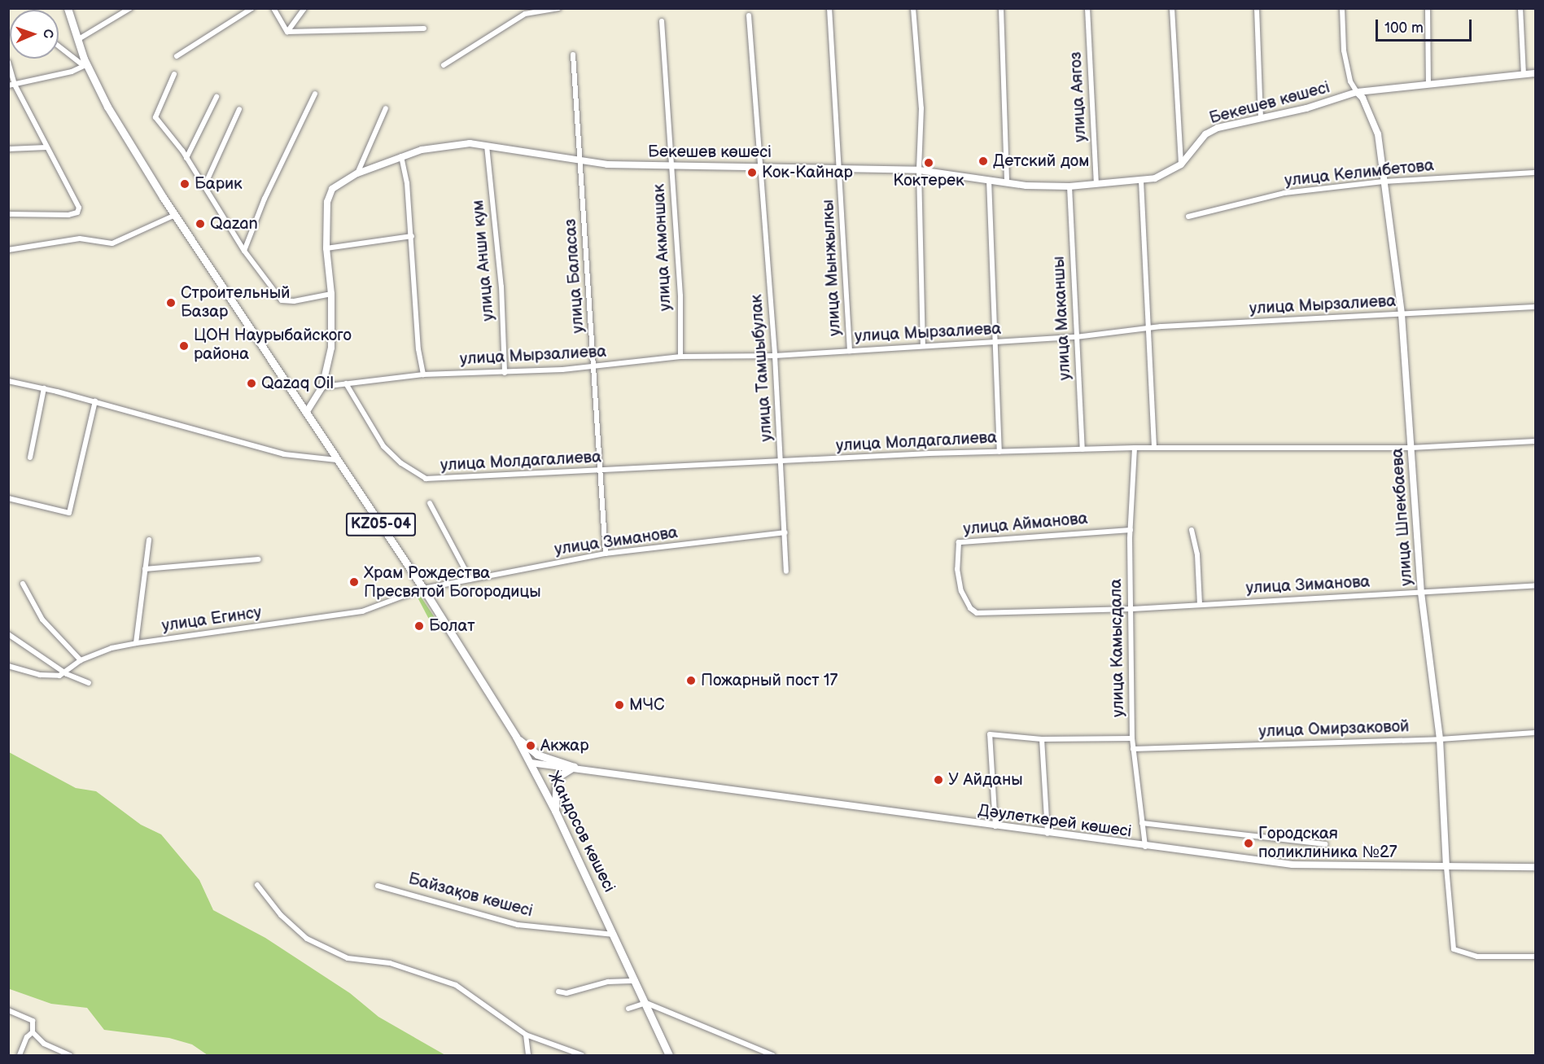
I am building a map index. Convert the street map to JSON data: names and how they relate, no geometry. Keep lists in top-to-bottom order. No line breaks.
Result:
{"streets":{"main road":["Бекешев көшесі","KZ05-04","Дәулеткерей көшесі","Жандосов көшесі"],"street":["улица Аягоз","улица Келимбетова","улица Акмоншак","улица Анши кум","улица Мынжылкы","улица Баласаз","улица Мырзалиева","улица Маканшы","улица Тамшыбулак","улица Молдагалиева","улица Шпекбаева","улица Айманова","улица Зиманова","улица Егинсу","улица Камысдала","улица Омирзаковой","Байзақов көшесі"]},"crossings":[["улица Аягоз","Бекешев көшесі"],["Бекешев көшесі","улица Акмоншак"],["Бекешев көшесі","улица Анши кум"],["Бекешев көшесі","улица Мынжылкы"],["Бекешев көшесі","улица Баласаз"],["Бекешев көшесі","улица Мырзалиева"],["Бекешев көшесі","улица Маканшы"],["Бекешев көшесі","улица Тамшыбулак"],["Бекешев көшесі","улица Шпекбаева"],["Бекешев көшесі","Жандосов көшесі"],["улица Келимбетова","улица Шпекбаева"],["улица Акмоншак","улица Мырзалиева"],["улица Анши кум","улица Мырзалиева"],["улица Мынжылкы","улица Мырзалиева"],["улица Баласаз","улица Мырзалиева"],["улица Баласаз","улица Молдагалиева"],["улица Баласаз","улица Зиманова"],["улица Мырзалиева","улица Маканшы"],["улица Мырзалиева","улица Тамшыбулак"],["улица Мырзалиева","улица Молдагалиева"],["улица Мырзалиева","улица Шпекбаева"],["улица Маканшы","улица Молдагалиева"],["улица Тамшыбулак","улица Молдагалиева"],["улица Тамшыбулак","улица Зиманова"],["улица Молдагалиева","улица Шпекбаева"],["улица Молдагалиева","улица Камысдала"],["улица Шпекбаева","улица Зиманова"],["улица Шпекбаева","улица Омирзаковой"],["улица Шпекбаева","Дәулеткерей көшесі"],["улица Айманова","улица Зиманова"],["улица Айманова","улица Камысдала"],["улица Зиманова","улица Егинсу"],["улица Зиманова","улица Камысдала"],["улица Зиманова","Жандосов көшесі"],["улица Егинсу","Жандосов көшесі"],["улица Камысдала","улица Омирзаковой"],["улица Камысдала","Дәулеткерей көшесі"],["Дәулеткерей көшесі","Жандосов көшесі"],["Жандосов көшесі","Байзақов көшесі"]],"places":["Детский дом","Коктерек","Кок-Кайнар","Барик","Qazan","Строительный Базар","ЦОН Наурыбайского района","Qazaq Oil","Храм Рождества Пресвятой Богородицы","Болат","Пожарный пост 17","МЧС","Акжар","У Айданы","Городская поликлиника №27"],"scale_bar":"100 m","north":"right"}
